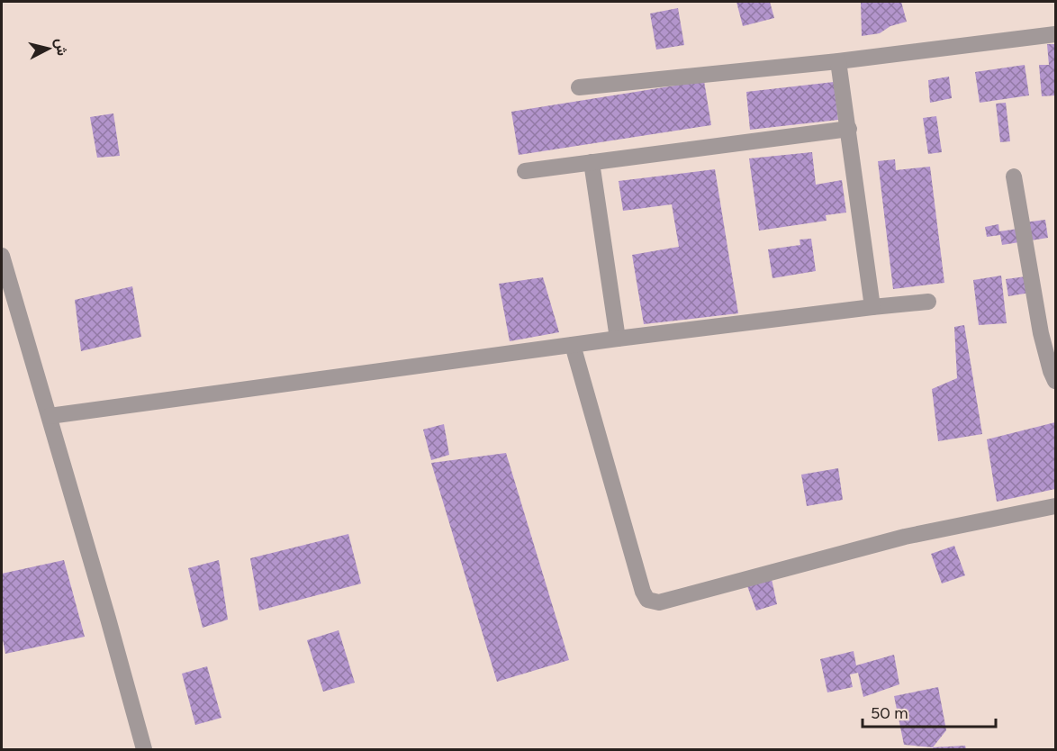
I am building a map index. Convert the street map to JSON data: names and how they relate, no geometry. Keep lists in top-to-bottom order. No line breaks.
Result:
{"scale_bar":"50 m","north":"right"}
